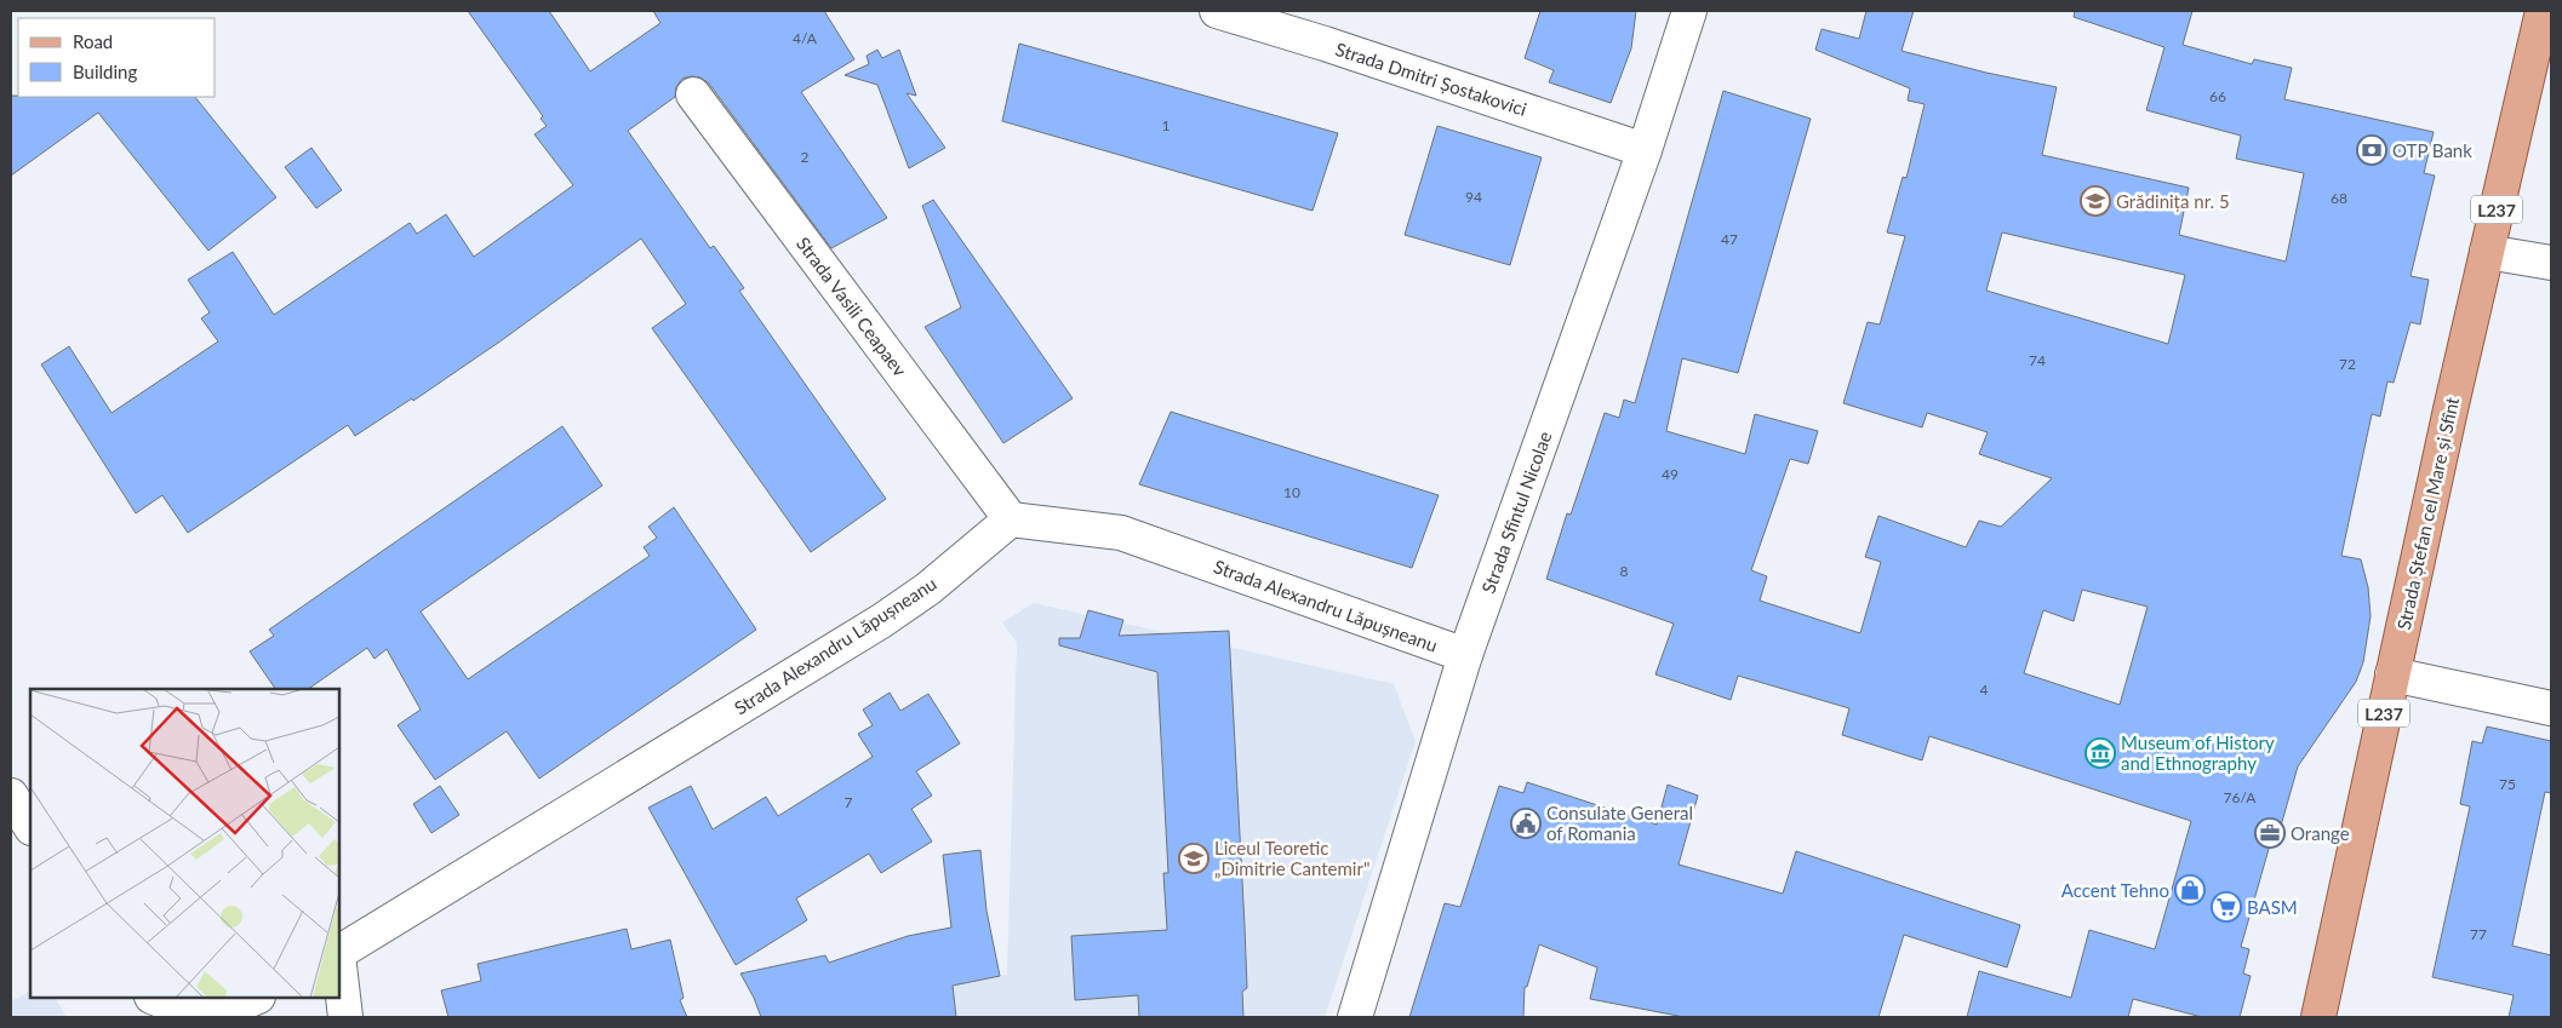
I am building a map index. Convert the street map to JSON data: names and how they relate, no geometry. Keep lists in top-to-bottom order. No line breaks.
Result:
{"streets":{"main road":["L237","Strada Ștefan cel Mare și Sfînt"],"street":["Strada Dmitri Șostakovici","Strada Vasili Ceapaev","Strada Sfîntul Nicolae","Strada Alexandru Lăpușneanu"]},"crossings":[["Strada Dmitri Șostakovici","Strada Sfîntul Nicolae"],["Strada Vasili Ceapaev","Strada Alexandru Lăpușneanu"],["Strada Sfîntul Nicolae","Strada Alexandru Lăpușneanu"]],"places":{"bank":["OTP Bank"],"school or university":["Grădinița nr. 5","Liceul Teoretic „Dimitrie Cantemir\""],"museum":["Museum of History and Ethnography"],"public building":["Consulate General of Romania"],"office":["Orange"],"shop":["Accent Tehno"],"supermarket":["BASM"]},"house_numbers":["4/A","66","1","2","94","68","47","74","72","49","10","8","4","75","76/A","7","77"],"legend":["Road","Building"]}
